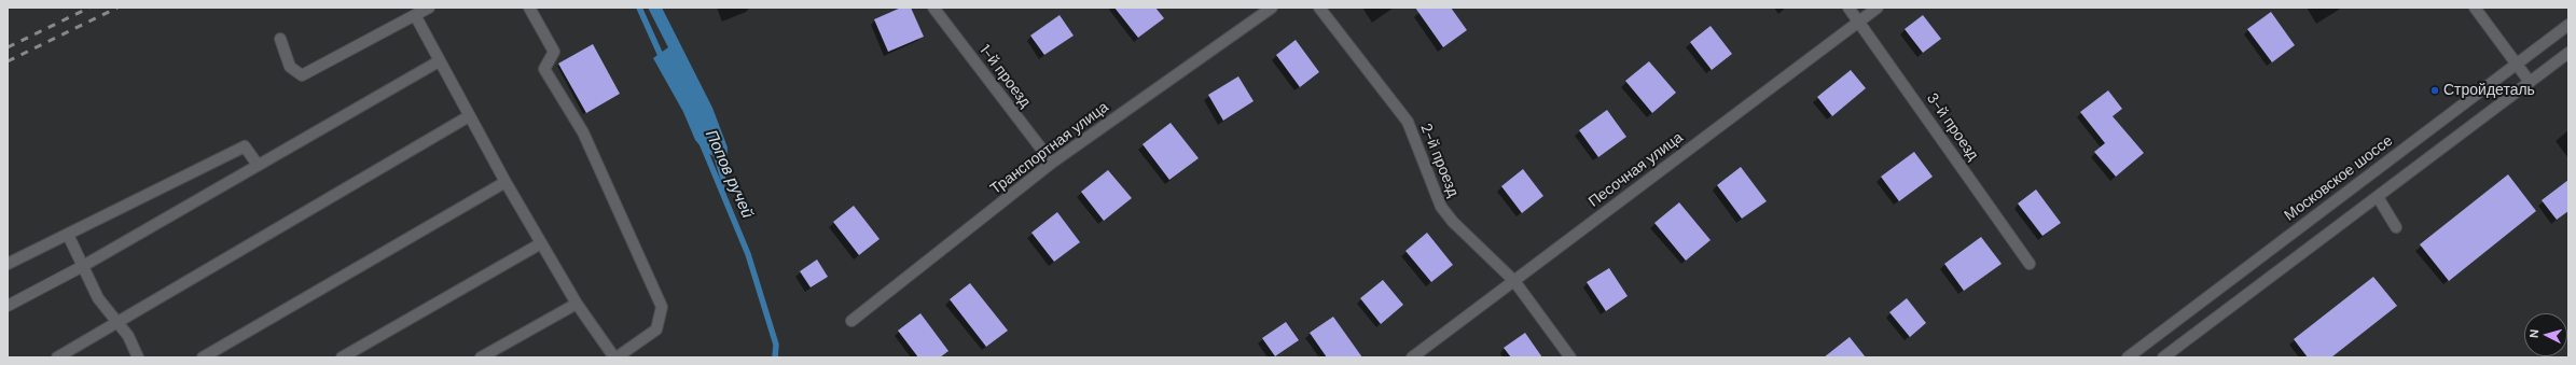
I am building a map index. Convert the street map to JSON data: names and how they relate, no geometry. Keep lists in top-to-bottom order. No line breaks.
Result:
{"streets":{"street":["1-й проезд","3-й проезд","Транспортная улица","2-й проезд","Песочная улица","Московское шоссе"]},"crossings":[["1-й проезд","Транспортная улица"],["3-й проезд","Песочная улица"],["2-й проезд","Песочная улица"]],"water":["Попов ручей"],"places":["Стройдеталь"],"north":"left"}
